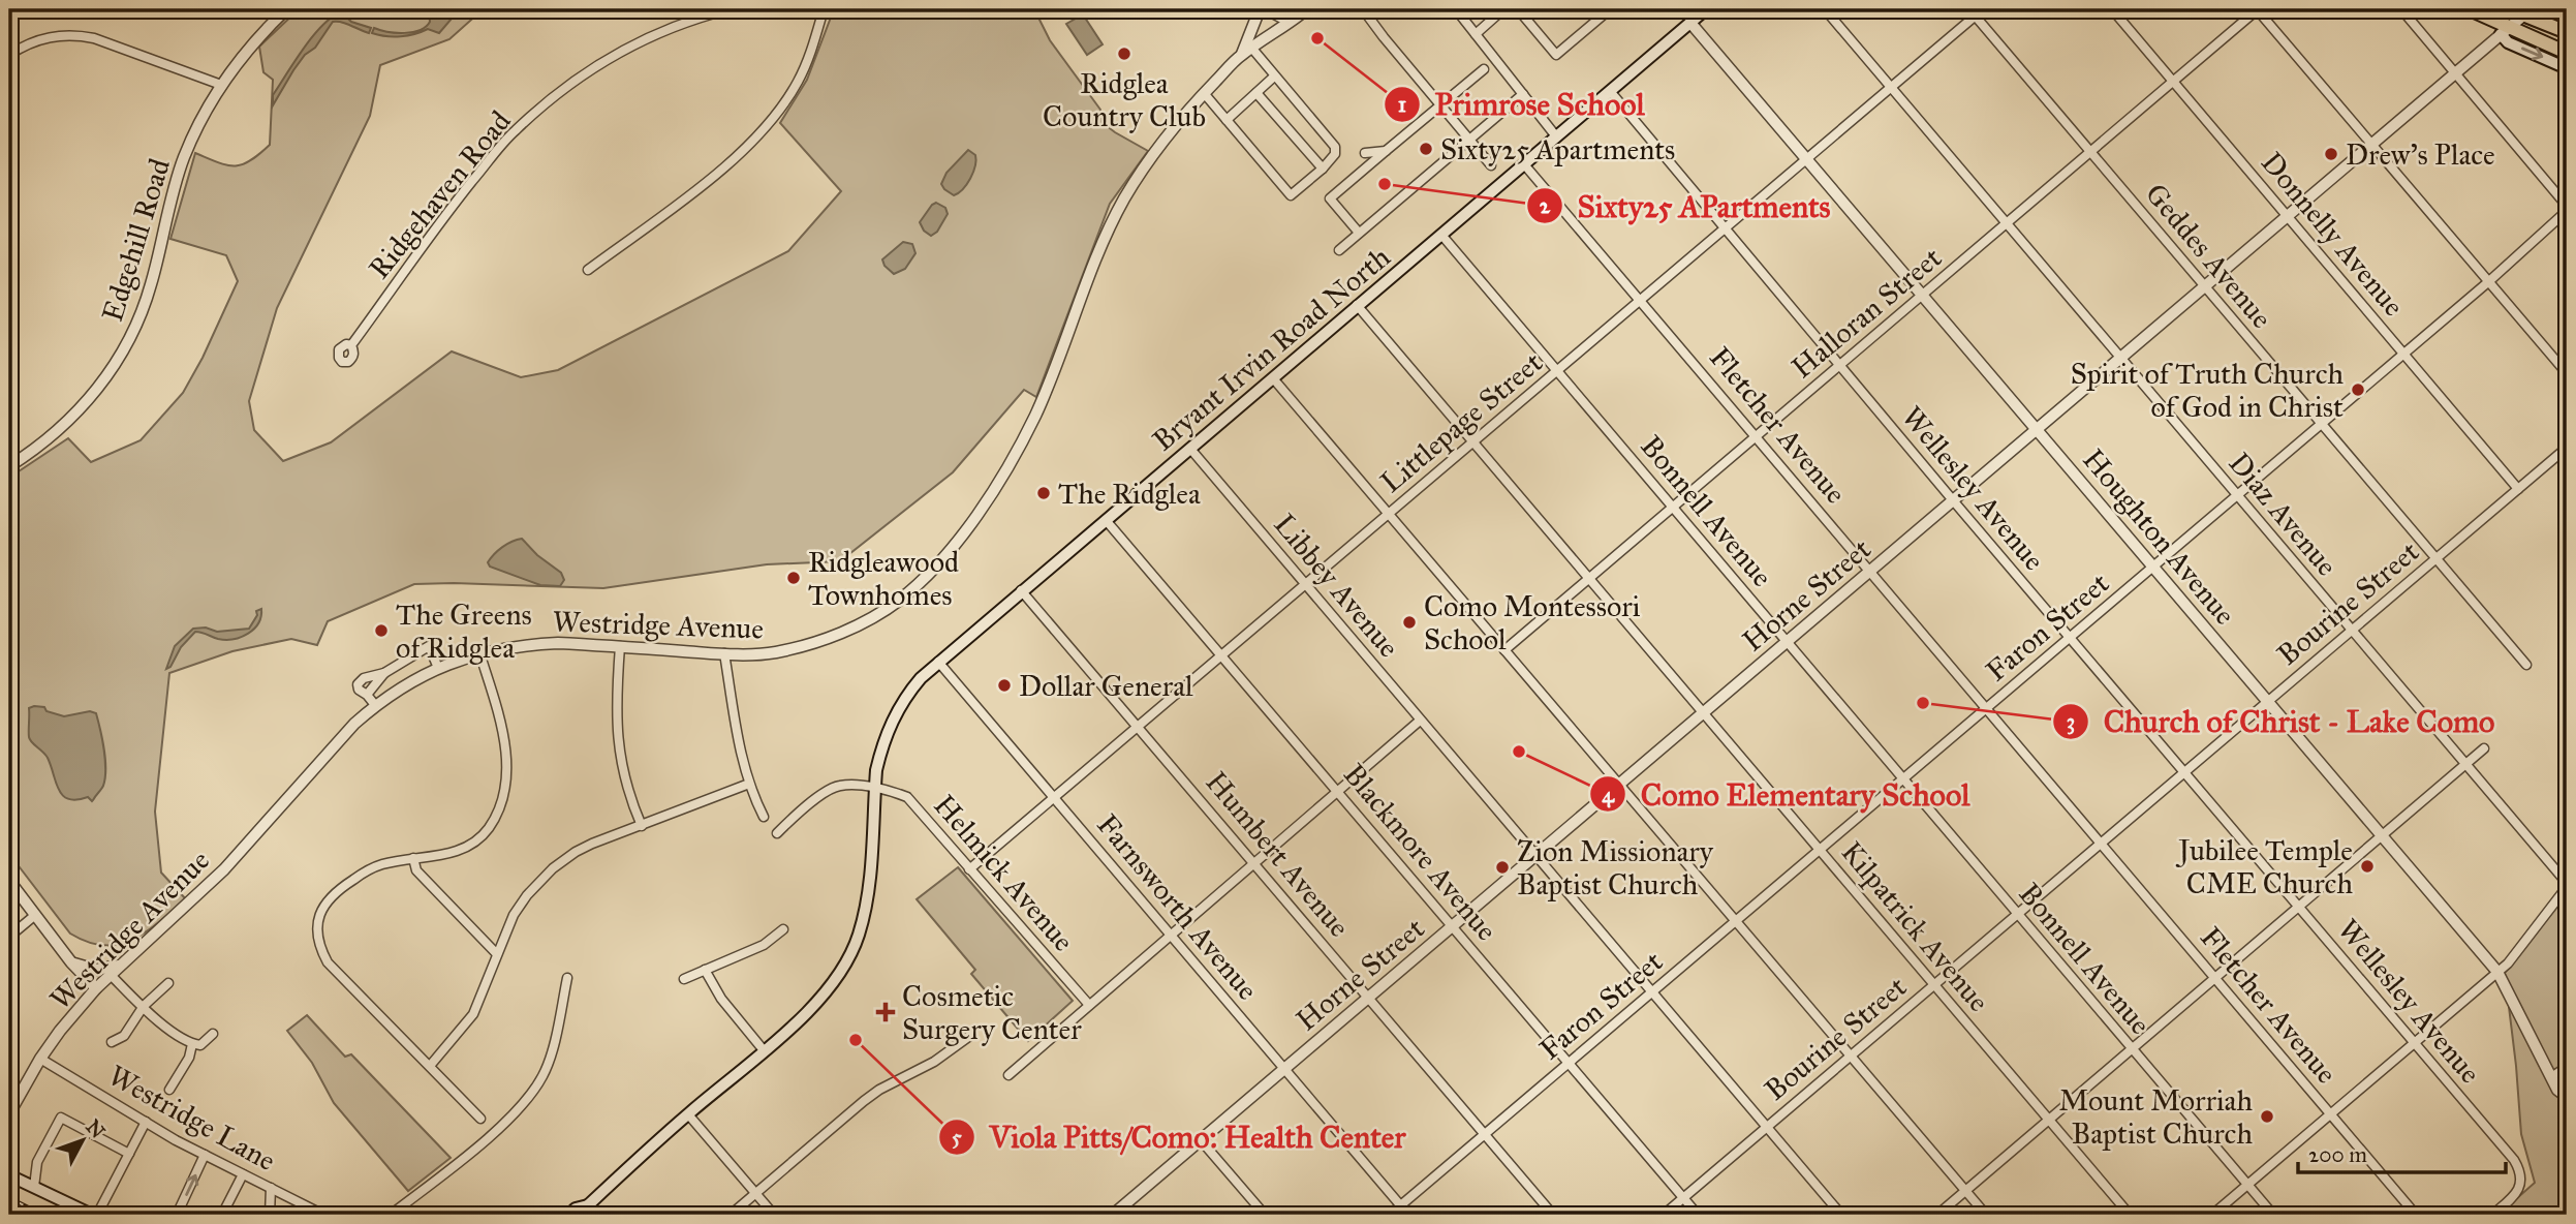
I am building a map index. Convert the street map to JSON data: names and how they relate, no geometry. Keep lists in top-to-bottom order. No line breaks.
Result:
{"streets":{"main road":["Bryant Irvin Road North"],"street":["Ridgehaven Road","Donnelly Avenue","Edgehill Road","Geddes Avenue","Halloran Street","Littlepage Street","Fletcher Avenue","Wellesley Avenue","Bonnell Avenue","Diaz Avenue","Houghton Avenue","Libbey Avenue","Horne Street","Bourine Street","Westridge Avenue","Faron Street","Blackmore Avenue","Humbert Avenue","Helmick Avenue","Farnsworth Avenue","Kilpatrick Avenue","Westridge Lane"]},"crossings":[["Donnelly Avenue","Halloran Street"],["Donnelly Avenue","Horne Street"],["Donnelly Avenue","Bourine Street"],["Donnelly Avenue","Faron Street"],["Geddes Avenue","Halloran Street"],["Geddes Avenue","Littlepage Street"],["Geddes Avenue","Horne Street"],["Geddes Avenue","Bourine Street"],["Geddes Avenue","Faron Street"],["Halloran Street","Fletcher Avenue"],["Halloran Street","Wellesley Avenue"],["Halloran Street","Bonnell Avenue"],["Halloran Street","Diaz Avenue"],["Halloran Street","Houghton Avenue"],["Halloran Street","Kilpatrick Avenue"],["Bryant Irvin Road North","Fletcher Avenue"],["Bryant Irvin Road North","Bonnell Avenue"],["Bryant Irvin Road North","Libbey Avenue"],["Bryant Irvin Road North","Blackmore Avenue"],["Bryant Irvin Road North","Humbert Avenue"],["Bryant Irvin Road North","Helmick Avenue"],["Bryant Irvin Road North","Farnsworth Avenue"],["Bryant Irvin Road North","Kilpatrick Avenue"],["Littlepage Street","Fletcher Avenue"],["Littlepage Street","Wellesley Avenue"],["Littlepage Street","Bonnell Avenue"],["Littlepage Street","Diaz Avenue"],["Littlepage Street","Houghton Avenue"],["Littlepage Street","Libbey Avenue"],["Littlepage Street","Blackmore Avenue"],["Littlepage Street","Humbert Avenue"],["Littlepage Street","Helmick Avenue"],["Littlepage Street","Farnsworth Avenue"],["Littlepage Street","Kilpatrick Avenue"],["Fletcher Avenue","Horne Street"],["Fletcher Avenue","Bourine Street"],["Fletcher Avenue","Faron Street"],["Wellesley Avenue","Horne Street"],["Wellesley Avenue","Bourine Street"],["Wellesley Avenue","Faron Street"],["Bonnell Avenue","Horne Street"],["Bonnell Avenue","Bourine Street"],["Bonnell Avenue","Faron Street"],["Diaz Avenue","Horne Street"],["Diaz Avenue","Bourine Street"],["Diaz Avenue","Faron Street"],["Houghton Avenue","Horne Street"],["Houghton Avenue","Bourine Street"],["Houghton Avenue","Faron Street"],["Libbey Avenue","Horne Street"],["Libbey Avenue","Bourine Street"],["Libbey Avenue","Faron Street"],["Horne Street","Blackmore Avenue"],["Horne Street","Humbert Avenue"],["Horne Street","Farnsworth Avenue"],["Horne Street","Kilpatrick Avenue"],["Bourine Street","Blackmore Avenue"],["Bourine Street","Kilpatrick Avenue"],["Westridge Avenue","Westridge Lane"],["Faron Street","Blackmore Avenue"],["Faron Street","Humbert Avenue"],["Faron Street","Farnsworth Avenue"],["Faron Street","Kilpatrick Avenue"]],"places":{"other":["Primrose School","Ridglea Country Club","Sixty25 Apartments","Drew's Place","Sixty25 APartments","Spirit of Truth Church of God in Christ","The Ridglea","Ridgleawood Townhomes","Como Montessori School","The Greens of Ridglea","Dollar General","Church of Christ - Lake Como","Como Elementary School","Jubilee Temple CME Church","Zion Missionary Baptist Church","Viola Pitts/Como: Health Center","Mount Morriah Baptist Church"],"health":["Cosmetic Surgery Center"]},"scale_bar":"200 m","north":"top right"}
